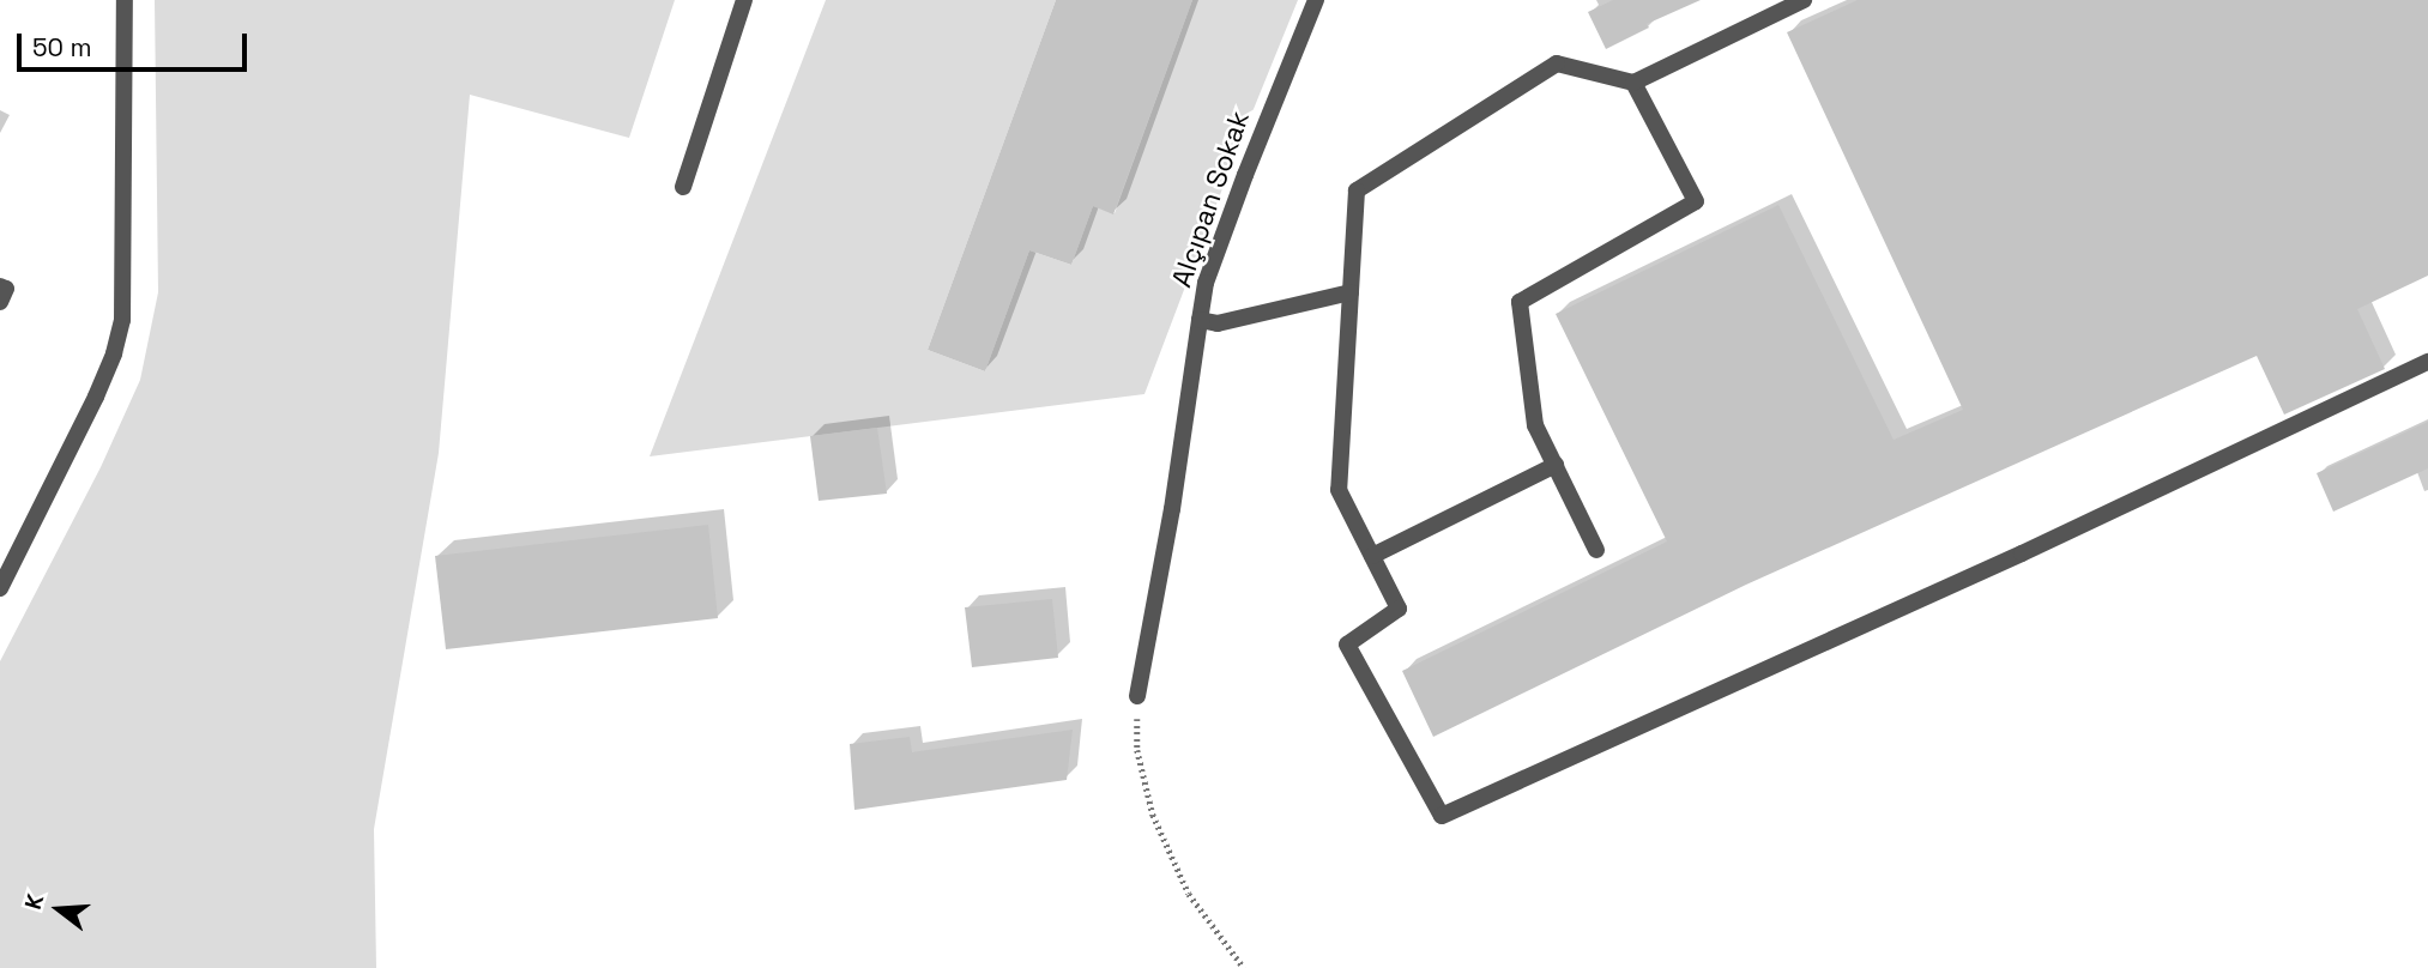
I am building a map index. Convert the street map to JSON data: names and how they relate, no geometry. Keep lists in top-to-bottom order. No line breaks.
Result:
{"streets":{"street":["Alçıpan Sokak"]},"scale_bar":"50 m","north":"left"}
